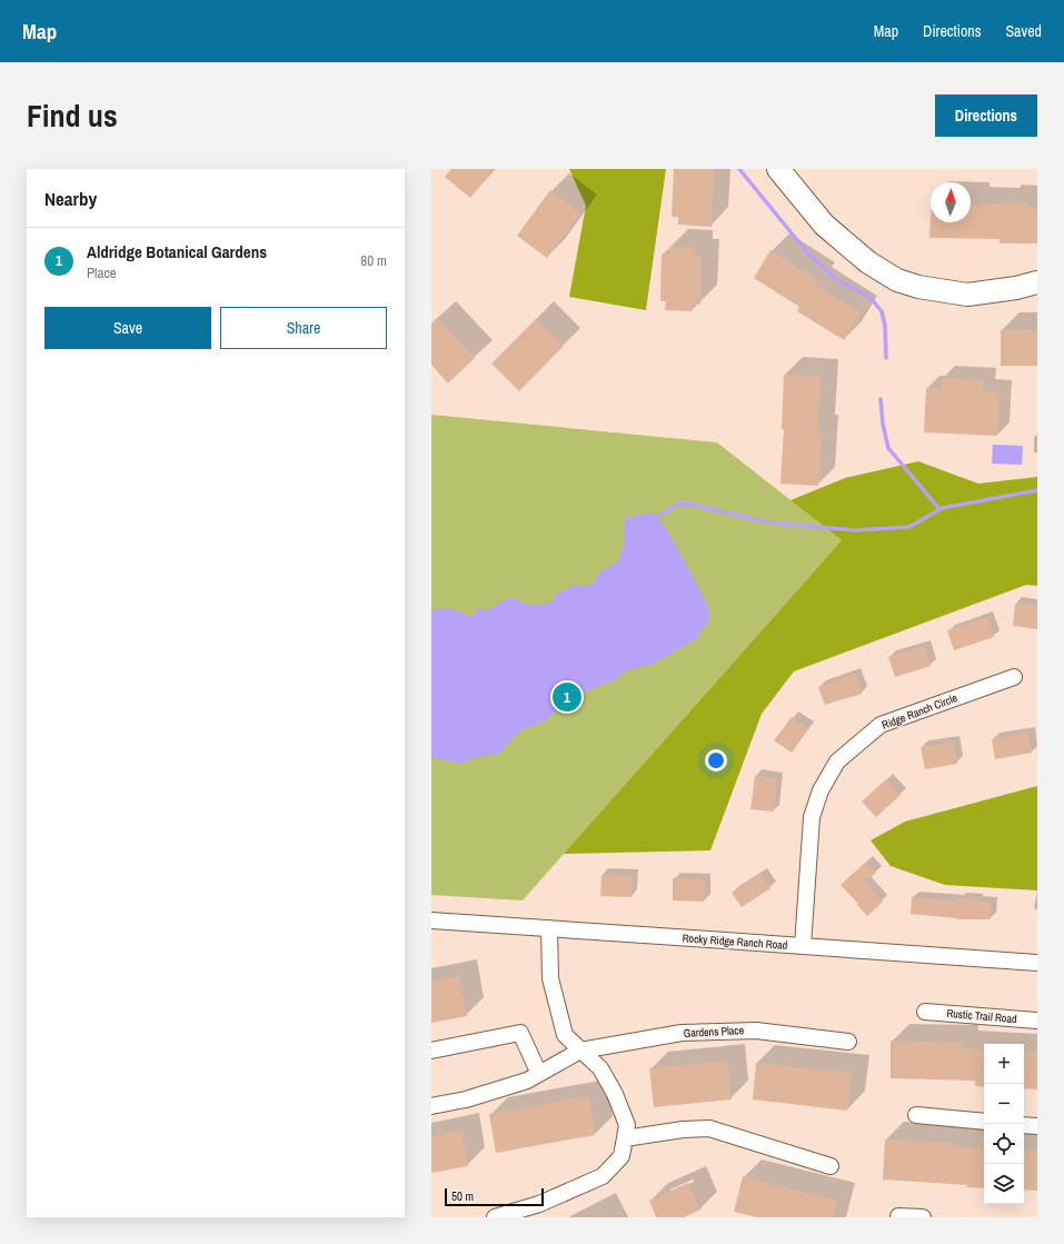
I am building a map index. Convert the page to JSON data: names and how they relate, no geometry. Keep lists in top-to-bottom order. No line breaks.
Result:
{"streets":{"street":["Ridge Ranch Circle","Rocky Ridge Ranch Road","Rustic Trail Road","Gardens Place"]},"crossings":[["Ridge Ranch Circle","Rocky Ridge Ranch Road"]],"scale_bar":"50 m","north":"top","page":{"header":"Map","nav":["Map","Directions","Saved"],"title":"Find us","buttons":["Directions",["Save","Share"]],"heading":"Nearby","list":[{"mark":"1","name":"Aldridge Botanical Gardens","note":"Place","value":"80 m"}],"pins":"1","map_buttons":["+","−"],"scale":"50 m"}}
